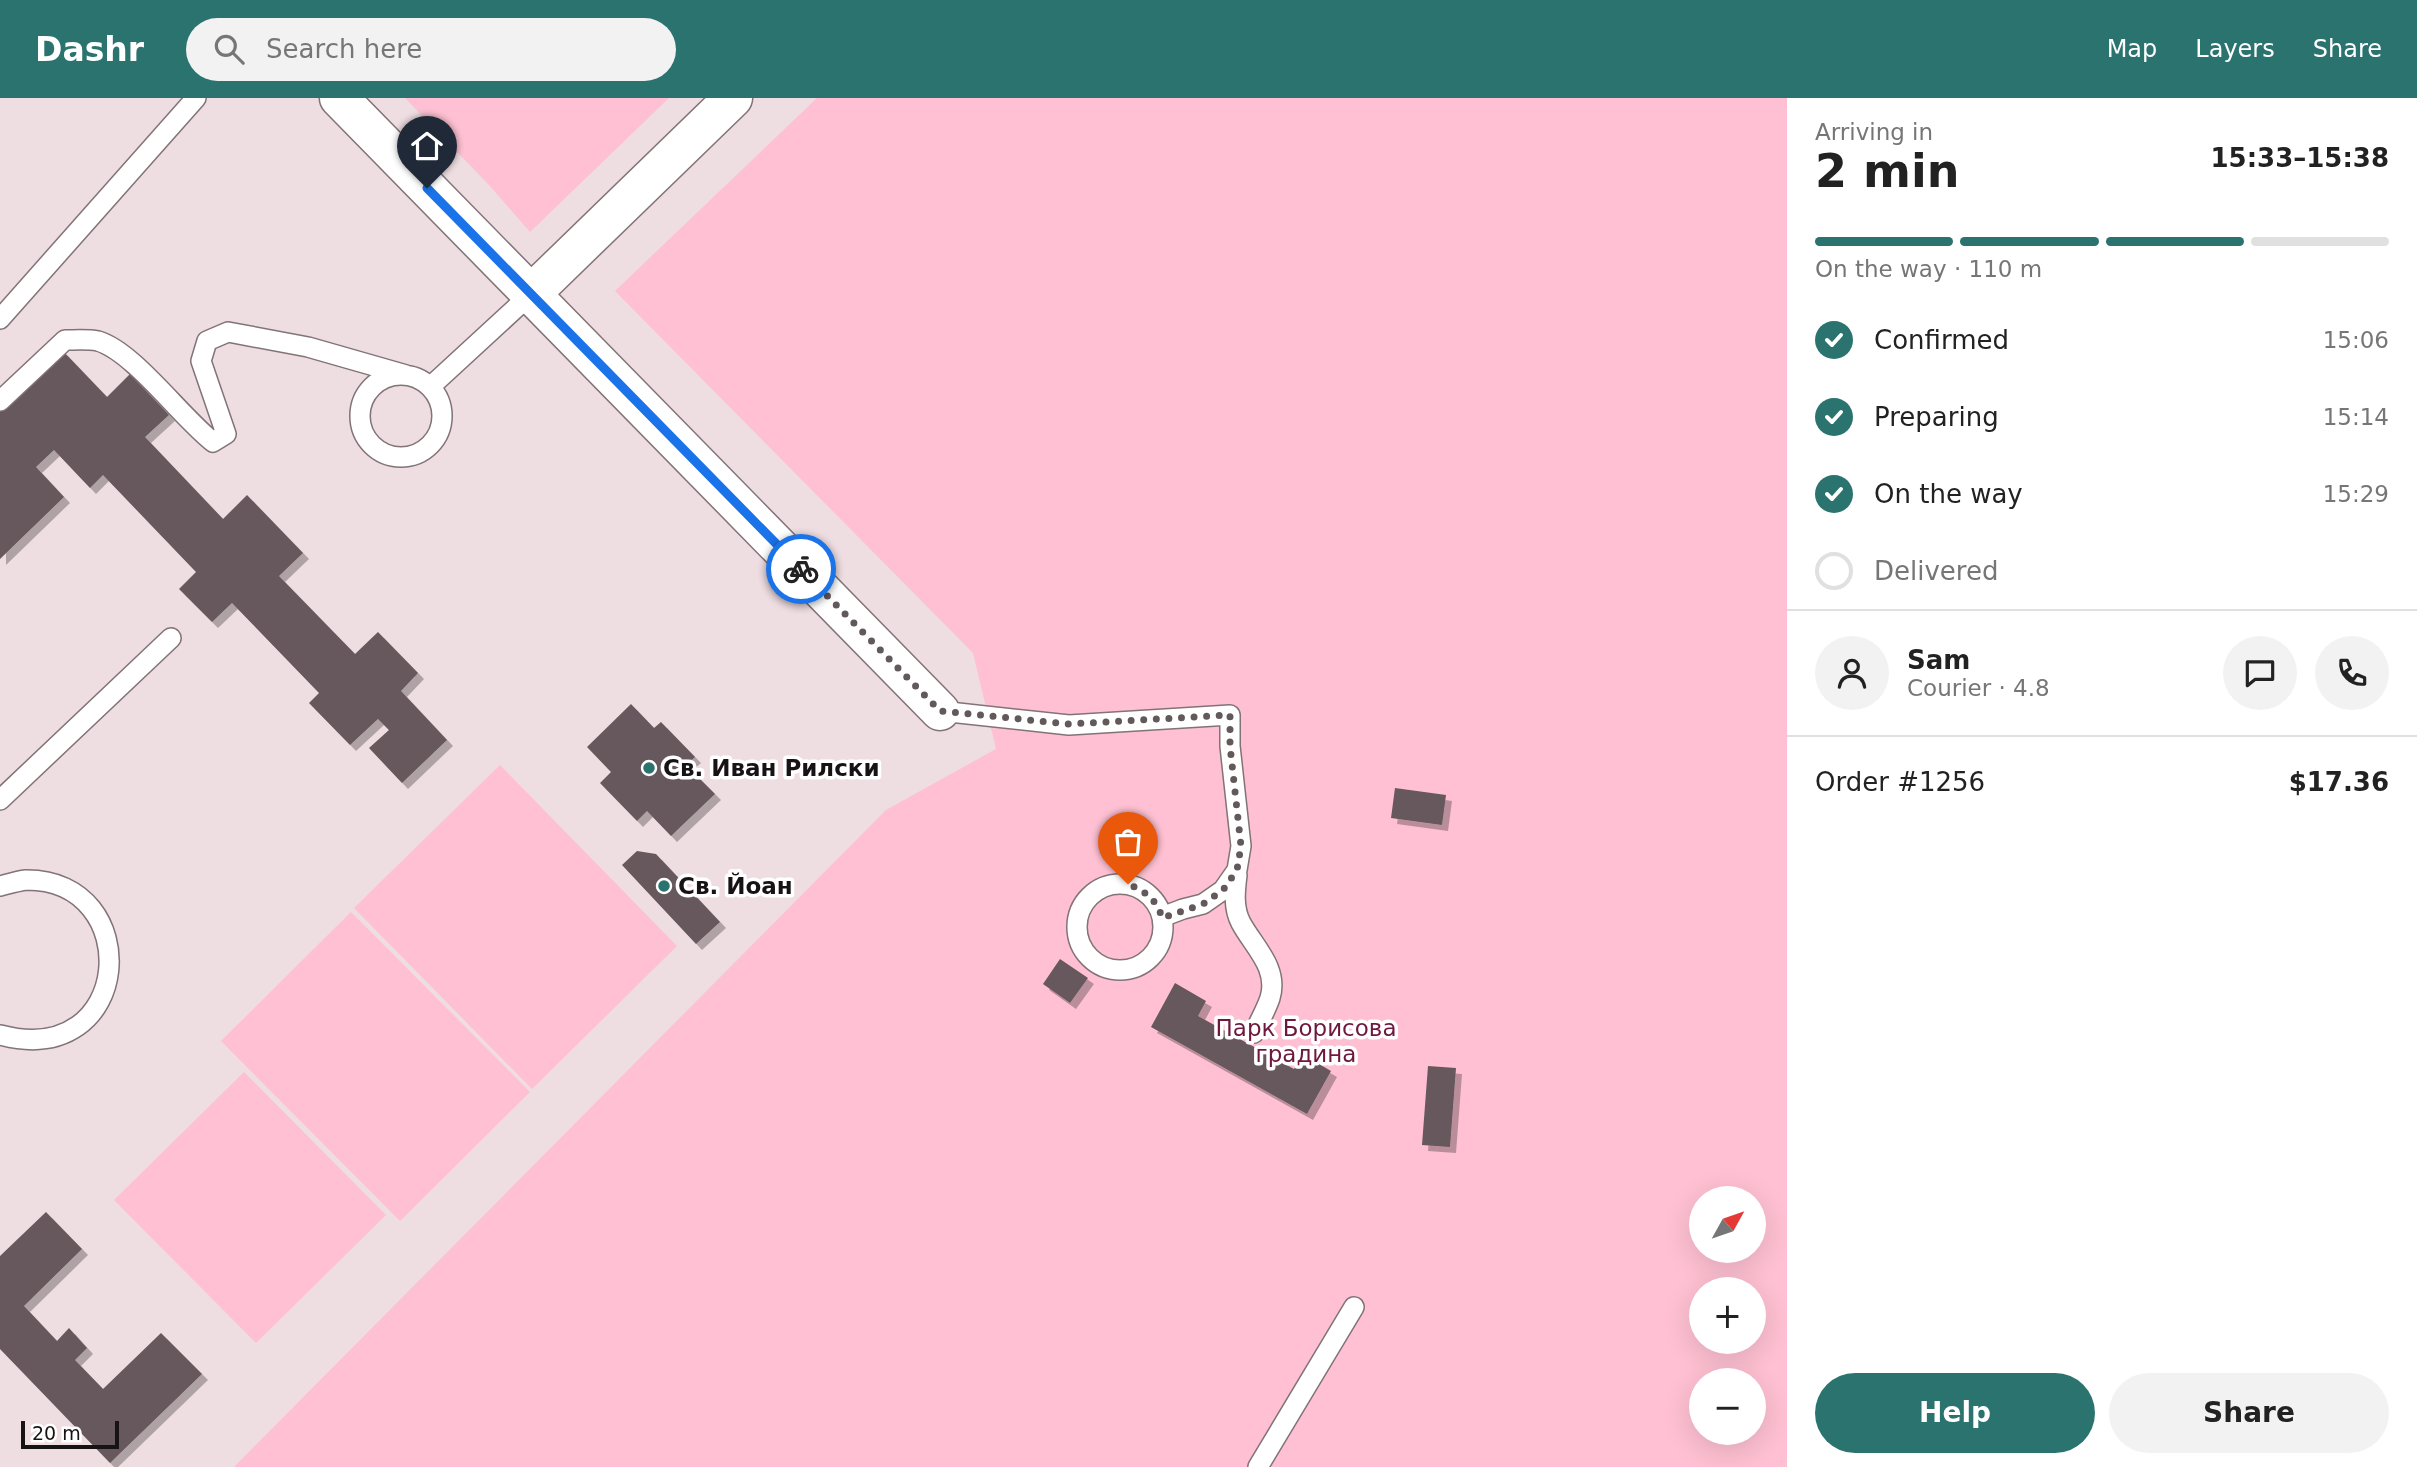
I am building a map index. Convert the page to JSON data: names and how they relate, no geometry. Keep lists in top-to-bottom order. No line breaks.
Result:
{"parks":["Парк Борисова градина"],"places":["Св. Иван Рилски","Св. Йоан"],"scale_bar":"20 m","north":"top right","page":{"header":"Dashr","search":"Search here","nav":["Map","Layers","Share"],"heading":["2 min","Arriving in","15:33–15:38"],"panel":["Sam","Courier · 4.8","Order #1256","$17.36"],"bar":"On the way · 110 m","list":[["Confirmed","15:06"],["Preparing","15:14"],["On the way","15:29"],"Delivered"],"map_buttons":["+","−"],"buttons":["Help","Share"],"scale":"20 m"}}
